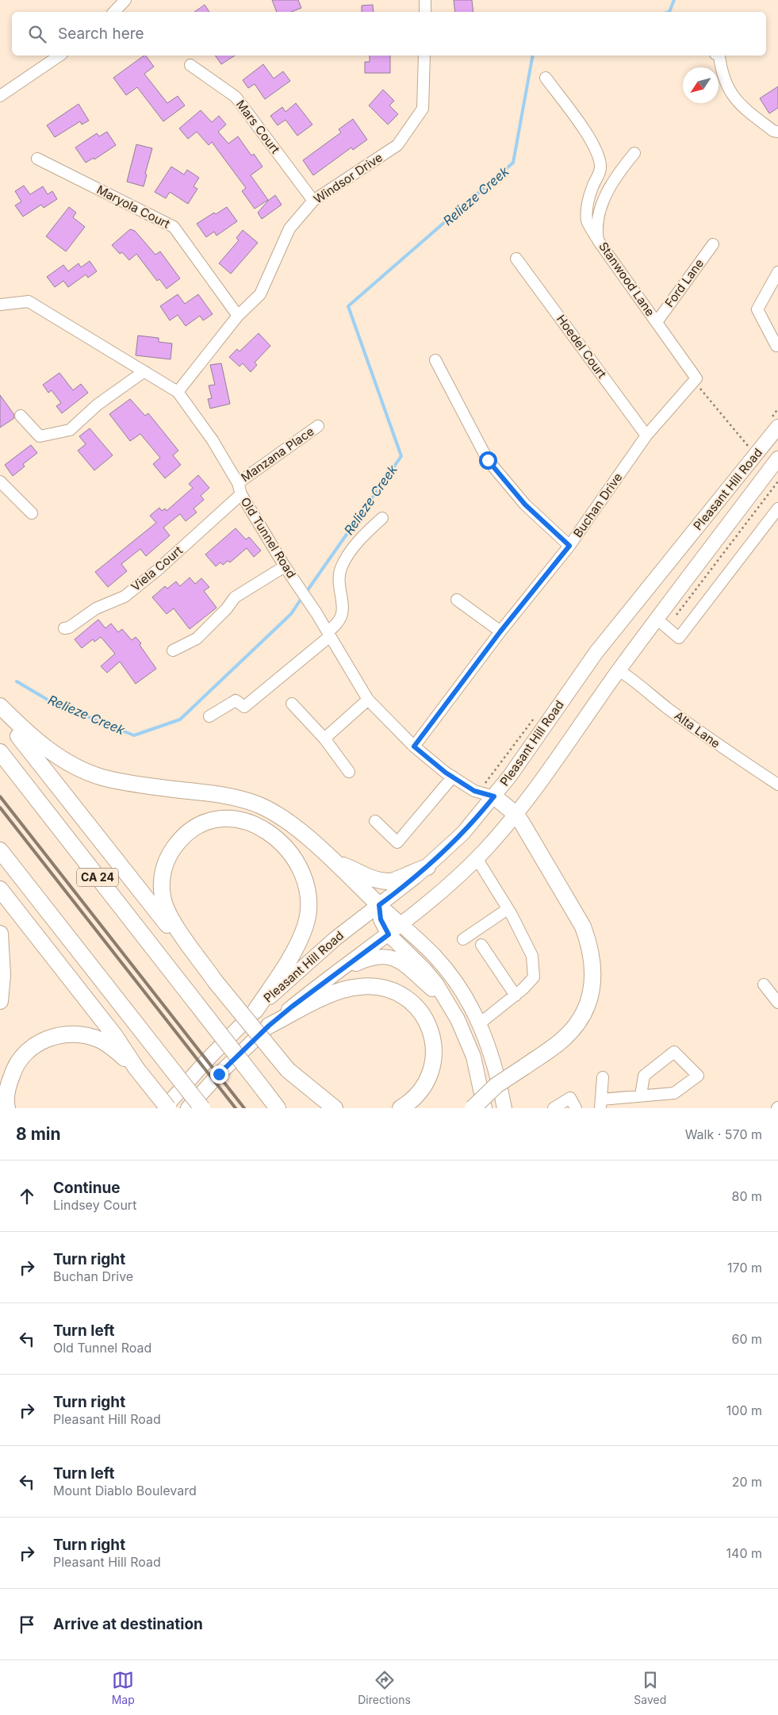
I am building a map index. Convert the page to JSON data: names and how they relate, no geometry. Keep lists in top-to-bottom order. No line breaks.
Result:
{"streets":{"highway":["CA 24"],"main road":["Pleasant Hill Road"],"street":["Mars Court","Windsor Drive","Maryola Court","Stanwood Lane","Ford Lane","Hoedel Court","Manzana Place","Buchan Drive","Old Tunnel Road","Viela Court","Alta Lane"]},"crossings":[["Mars Court","Windsor Drive"],["Windsor Drive","Maryola Court"],["Windsor Drive","Old Tunnel Road"],["Stanwood Lane","Ford Lane"],["Stanwood Lane","Buchan Drive"],["Hoedel Court","Buchan Drive"],["Manzana Place","Old Tunnel Road"],["Pleasant Hill Road","Old Tunnel Road"],["Pleasant Hill Road","Alta Lane"],["Buchan Drive","Old Tunnel Road"],["Old Tunnel Road","Viela Court"]],"water":["Relieze Creek"],"north":"bottom left","page":{"search":"Search here","heading":["8 min","Walk · 570 m"],"list":[["Continue","Lindsey Court","80 m"],["Turn right","Buchan Drive","170 m"],["Turn left","Old Tunnel Road","60 m"],["Turn right","Pleasant Hill Road","100 m"],["Turn left","Mount Diablo Boulevard","20 m"],["Turn right","Pleasant Hill Road","140 m"],"Arrive at destination"],"nav":["Map","Directions","Saved"]}}
